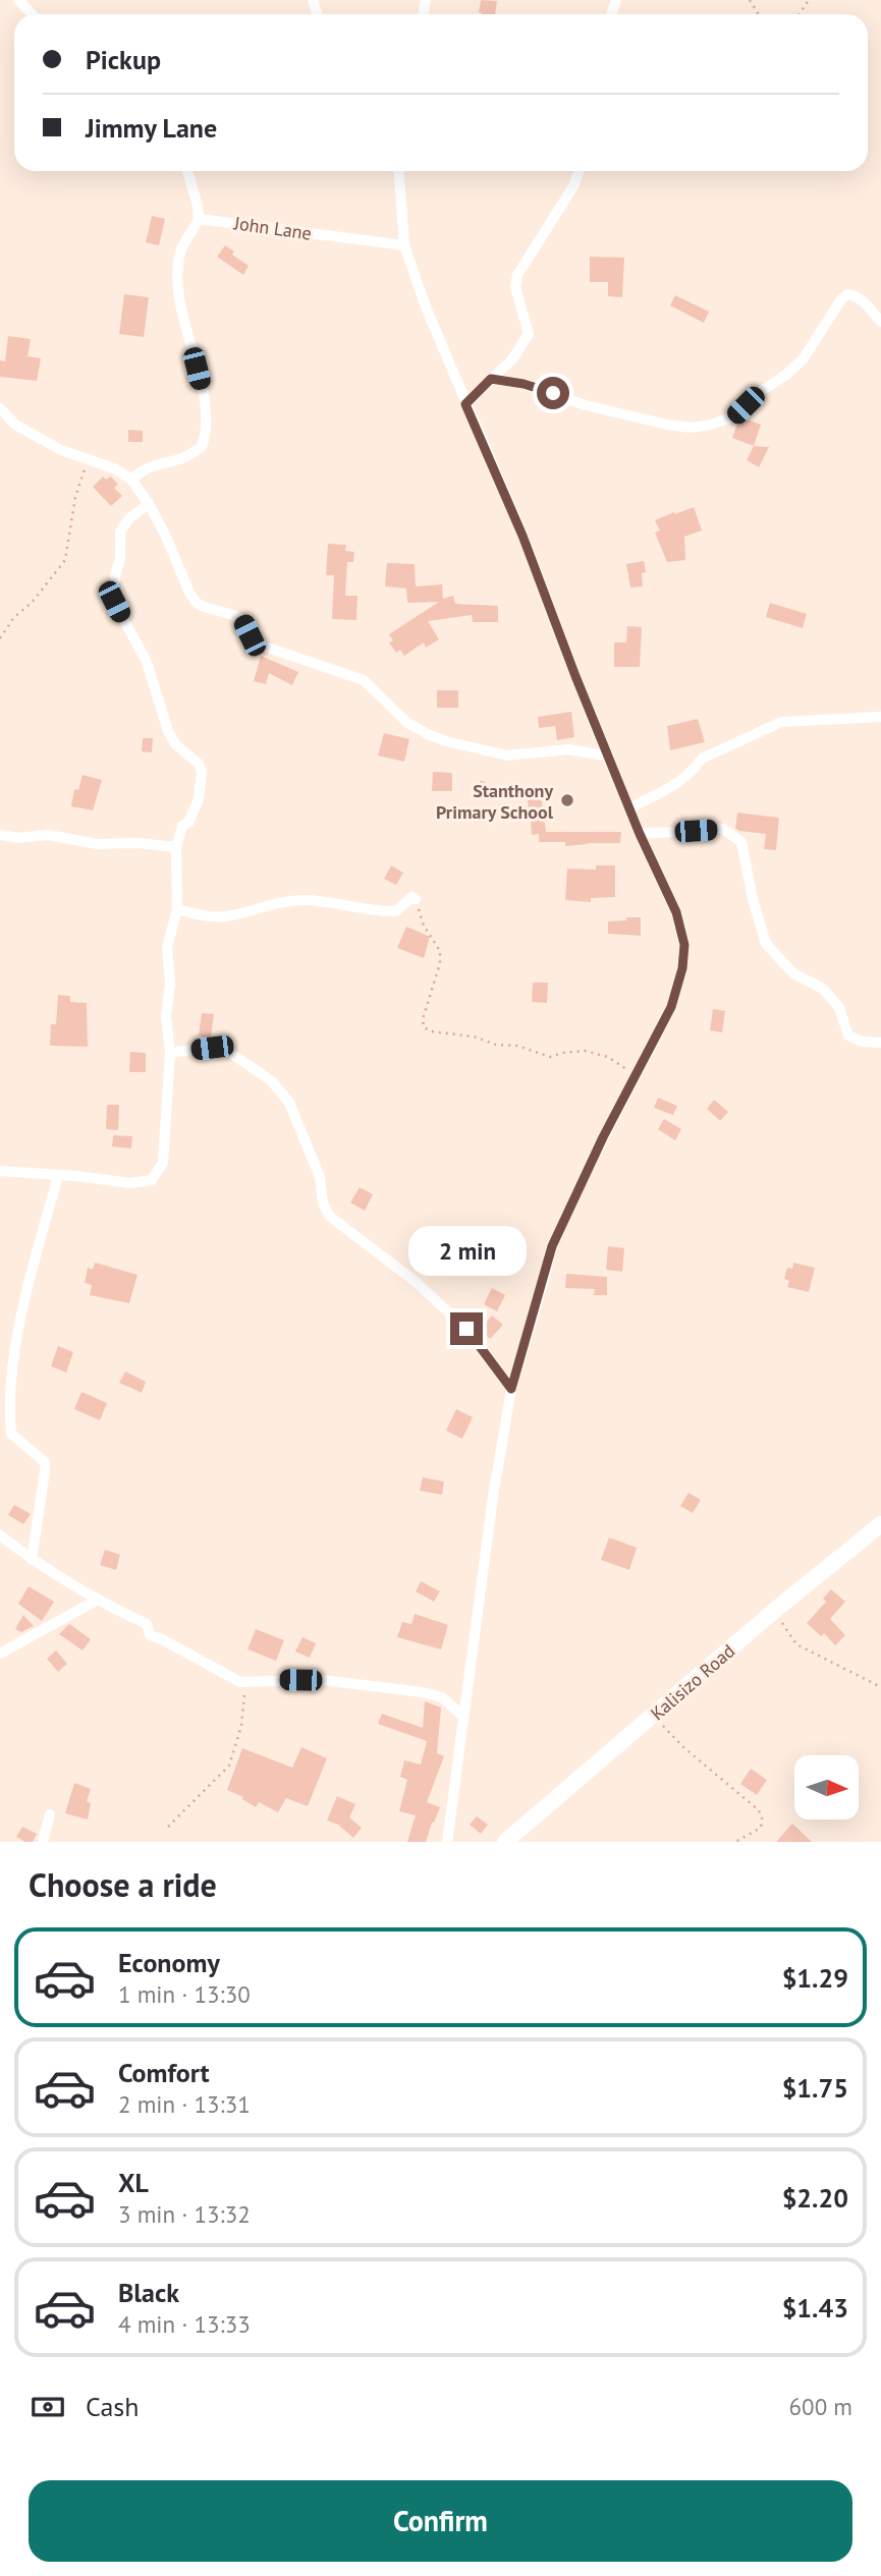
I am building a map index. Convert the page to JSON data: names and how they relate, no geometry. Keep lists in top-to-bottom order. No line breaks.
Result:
{"streets":{"street":["John Lane","Kalisizo Road"]},"places":["Stanthony Primary School"],"north":"right","page":{"banner":["Pickup","Jimmy Lane"],"bubble":"2 min","heading":"Choose a ride","list":[{"name":"Economy","note":"1 min · 13:30","value":"$1.29"},{"name":"Comfort","note":"2 min · 13:31","value":"$1.75"},{"name":"XL","note":"3 min · 13:32","value":"$2.20"},{"name":"Black","note":"4 min · 13:33","value":"$1.43"}],"pay":["Cash","600 m"],"buttons":"Confirm"}}
